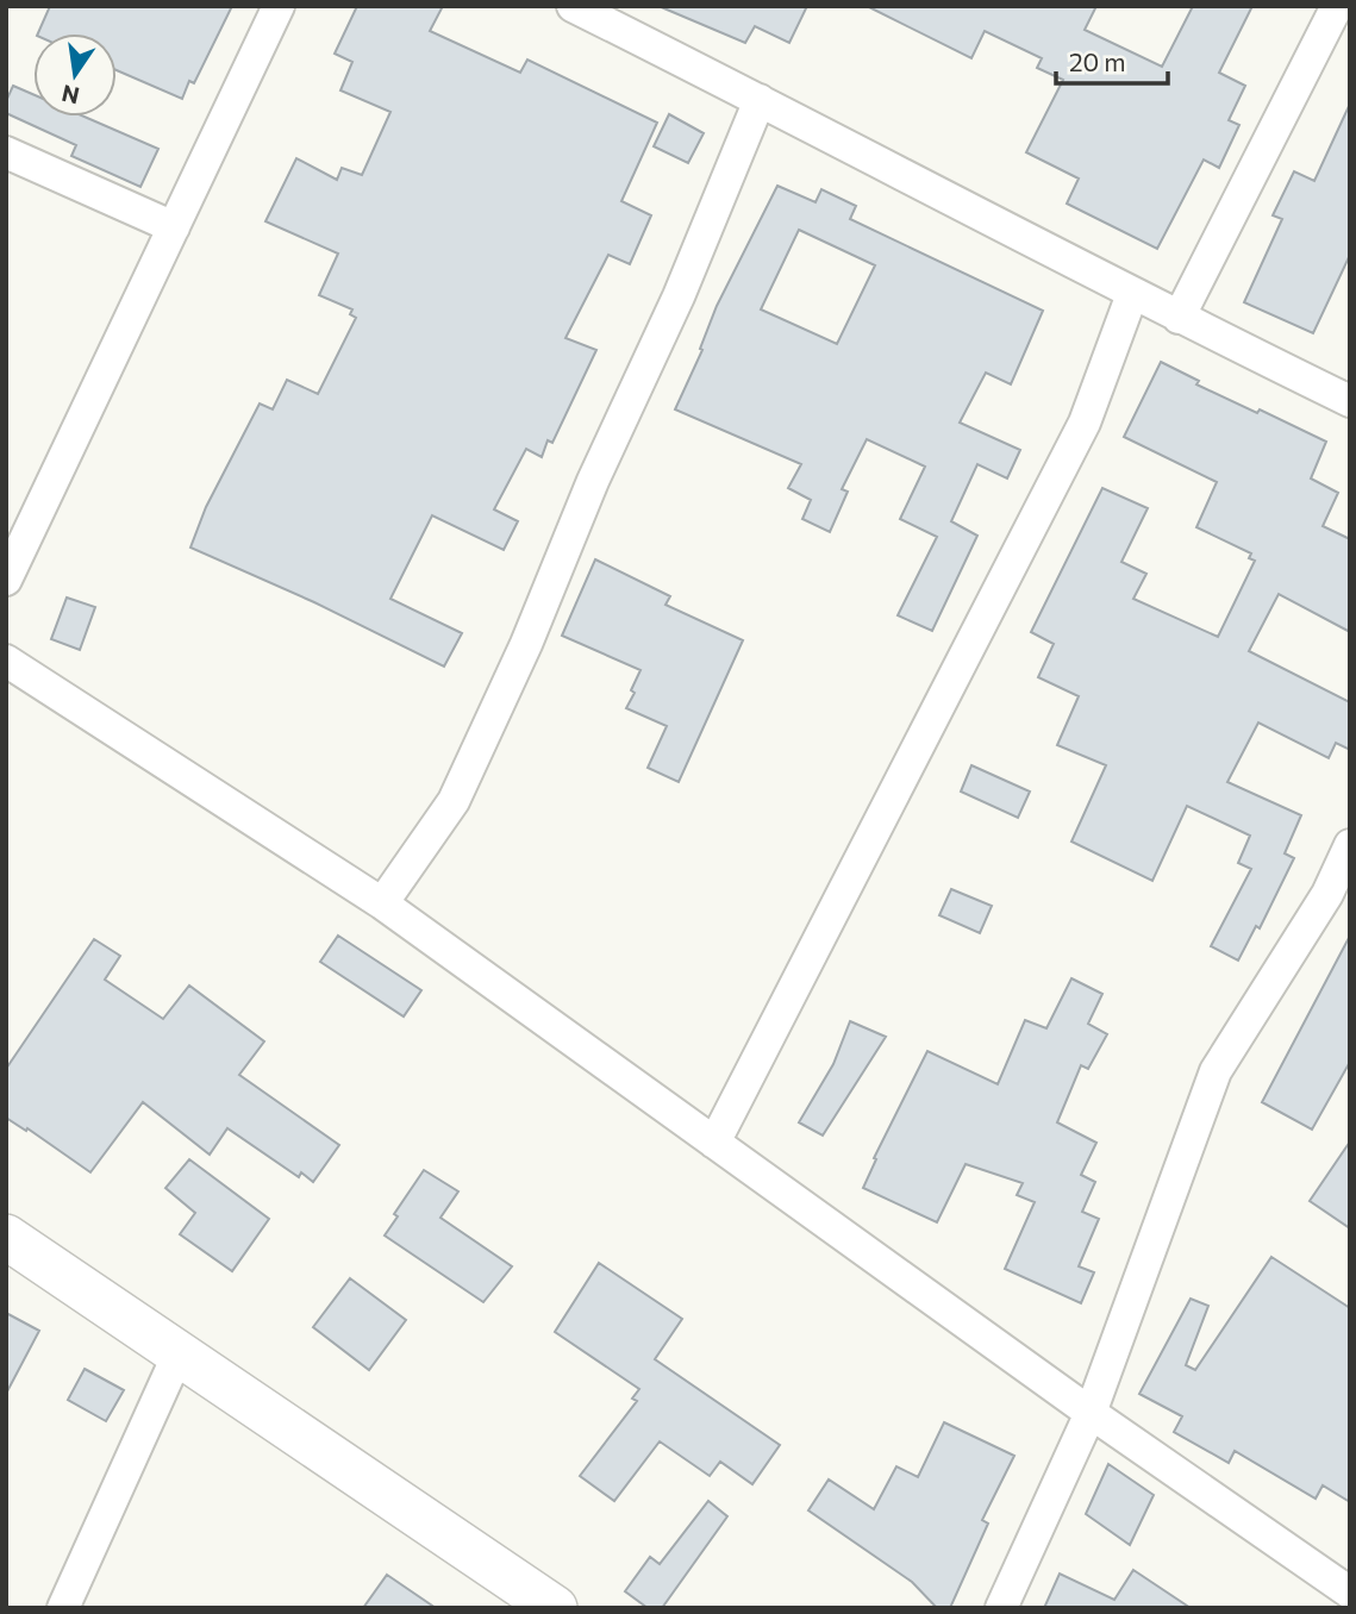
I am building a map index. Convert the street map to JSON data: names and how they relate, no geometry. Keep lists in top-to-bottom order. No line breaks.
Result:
{"scale_bar":"20 m","north":"bottom"}
